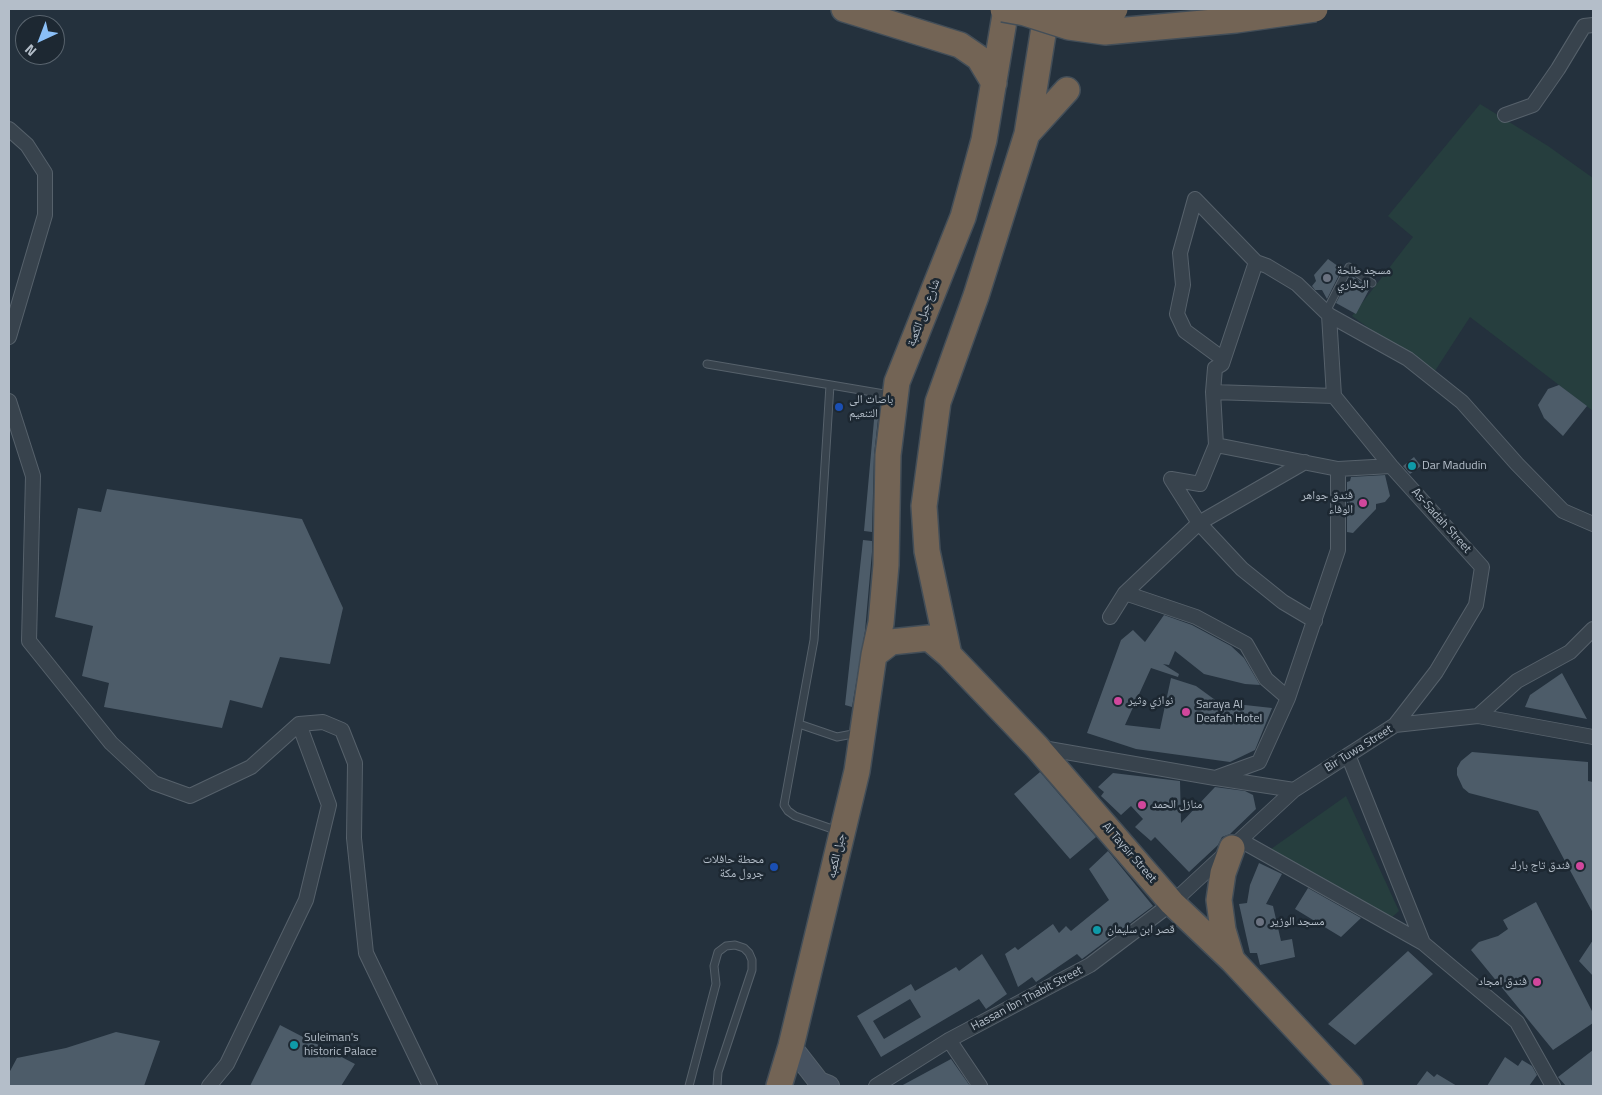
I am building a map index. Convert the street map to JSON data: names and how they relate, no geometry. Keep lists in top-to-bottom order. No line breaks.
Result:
{"streets":{"highway":["شارع جبل الكعبة","Al Taysir Street","جبل الكعبه"],"street":["As-Sadah Street","Bir Tuwa Street","Hassan Ibn Thabit Street"]},"crossings":[["شارع جبل الكعبة","جبل الكعبه"],["As-Sadah Street","Bir Tuwa Street"],["Bir Tuwa Street","Al Taysir Street"],["Bir Tuwa Street","Hassan Ibn Thabit Street"],["Al Taysir Street","جبل الكعبه"],["Al Taysir Street","Hassan Ibn Thabit Street"]],"places":["مسجد طلحة البخاري","باصات الى التنعيم","Dar Madudin","فندق جواهر الوفاء","نوازي وثير","Saraya Al Deafah Hotel","منازل الحمد","فندق تاج بارك","محطة حافلات جرول مكة","مسجد الوزير","قصر ابن سليمان","فندق امجاد","Suleiman's historic Palace"],"north":"bottom left"}
